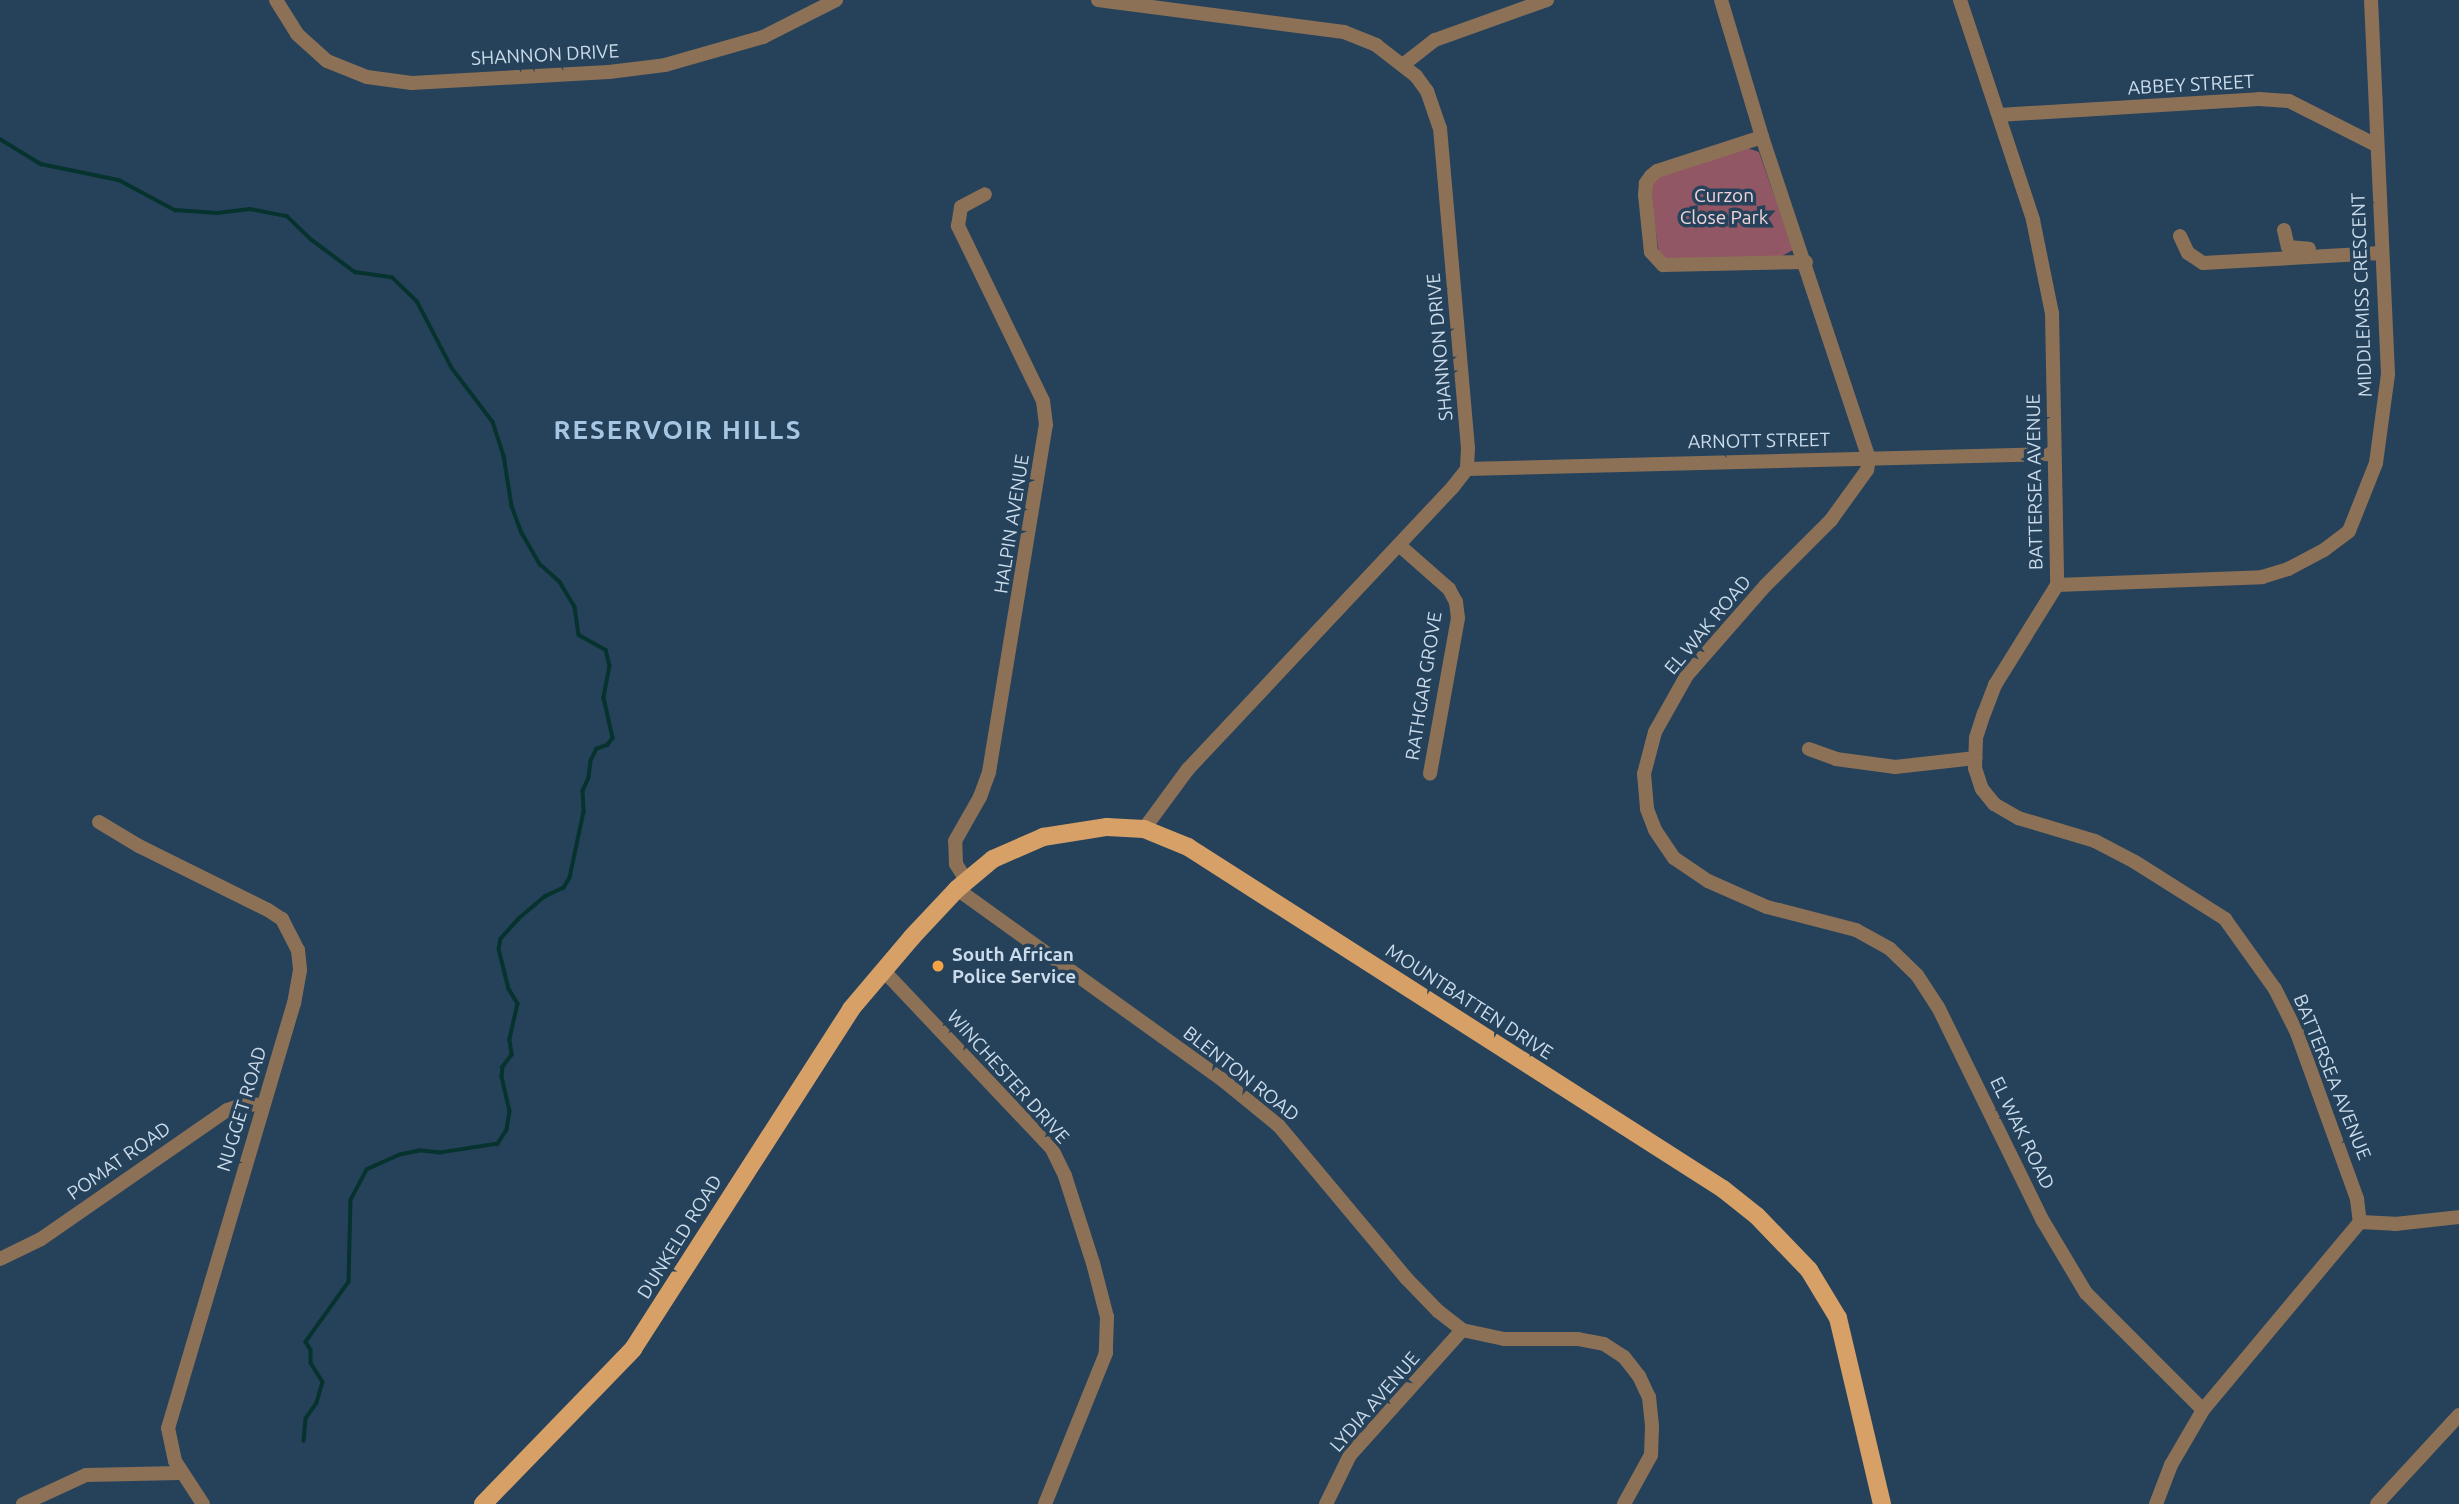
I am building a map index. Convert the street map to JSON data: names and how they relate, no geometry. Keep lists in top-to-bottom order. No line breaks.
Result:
{"streets":{"main road":["MOUNTBATTEN DRIVE","DUNKELD ROAD"],"street":["SHANNON DRIVE","ABBEY STREET","MIDDLEMISS CRESCENT","ARNOTT STREET","BATTERSEA AVENUE","HALPIN AVENUE","EL WAK ROAD","RATHGAR GROVE","BLENTON ROAD","WINCHESTER DRIVE","NUGGET ROAD","POMAT ROAD","LYDIA AVENUE"]},"crossings":[["SHANNON DRIVE","ARNOTT STREET"],["ABBEY STREET","MIDDLEMISS CRESCENT"],["ABBEY STREET","BATTERSEA AVENUE"],["MIDDLEMISS CRESCENT","BATTERSEA AVENUE"],["ARNOTT STREET","BATTERSEA AVENUE"],["ARNOTT STREET","EL WAK ROAD"],["HALPIN AVENUE","MOUNTBATTEN DRIVE"],["HALPIN AVENUE","BLENTON ROAD"],["MOUNTBATTEN DRIVE","BLENTON ROAD"],["MOUNTBATTEN DRIVE","WINCHESTER DRIVE"],["MOUNTBATTEN DRIVE","DUNKELD ROAD"],["BLENTON ROAD","LYDIA AVENUE"],["WINCHESTER DRIVE","DUNKELD ROAD"],["NUGGET ROAD","POMAT ROAD"]],"districts":["RESERVOIR HILLS"],"parks":["Curzon Close Park"],"places":["South African Police Service"]}
